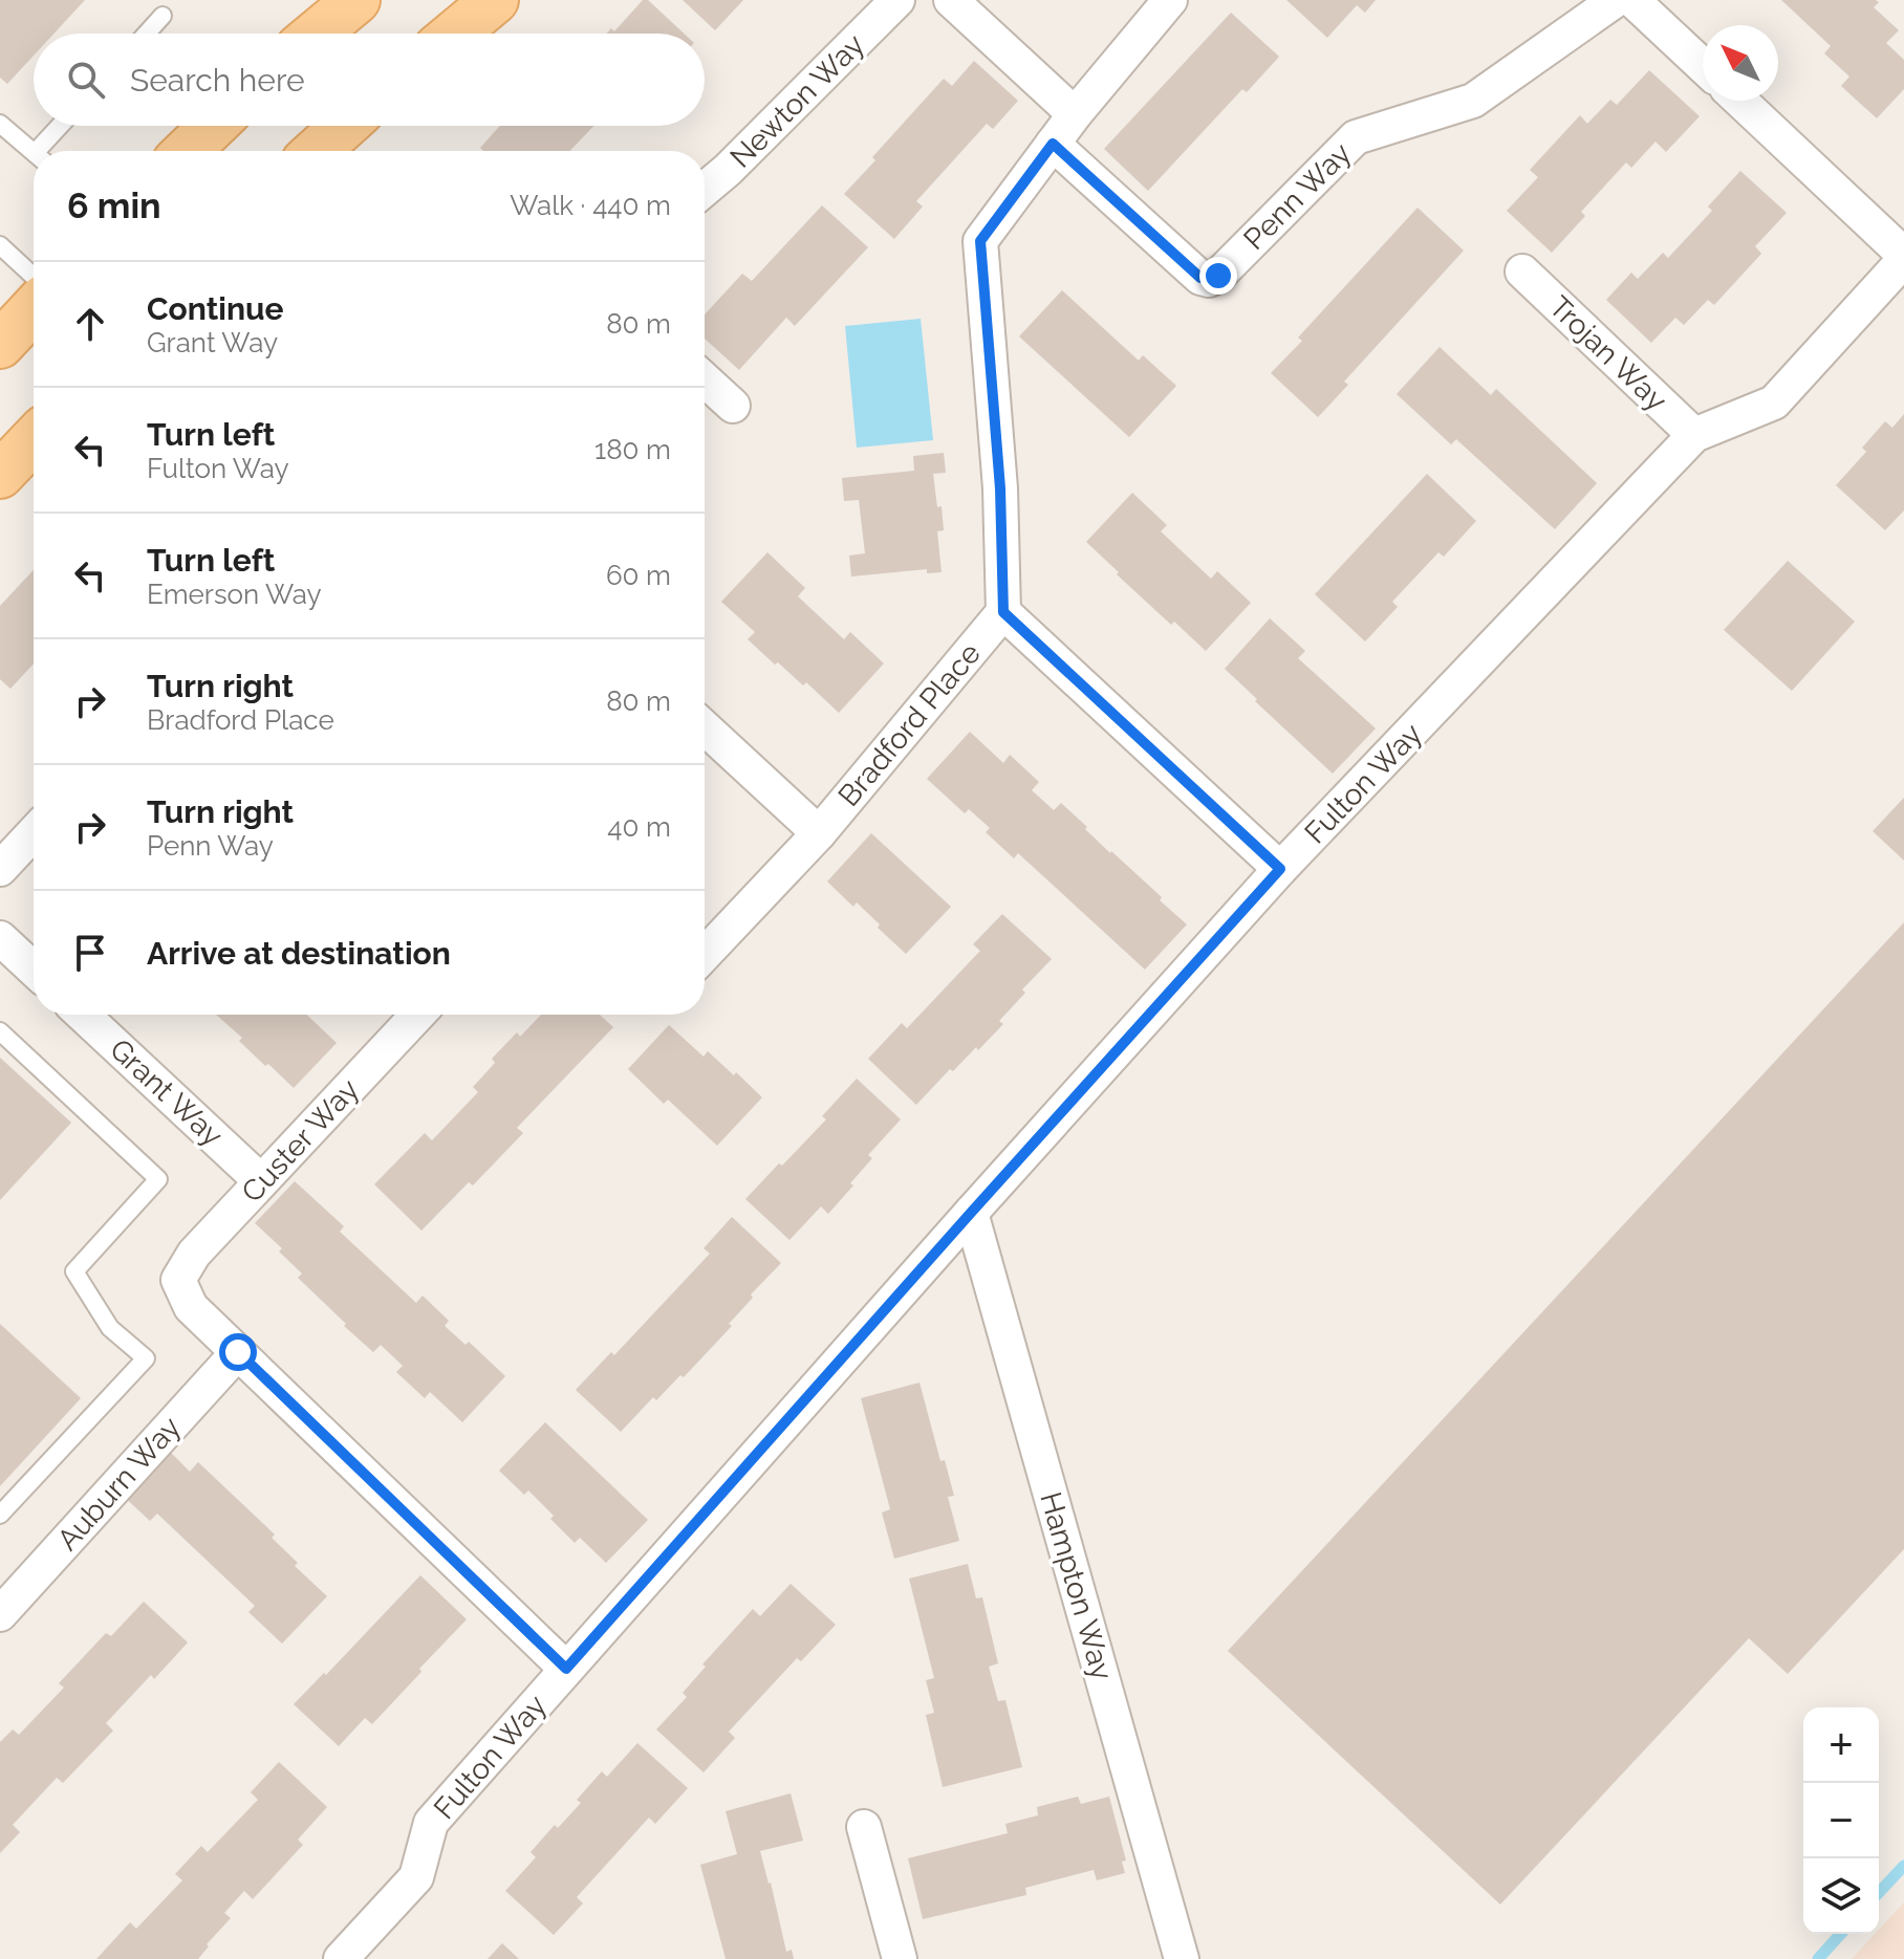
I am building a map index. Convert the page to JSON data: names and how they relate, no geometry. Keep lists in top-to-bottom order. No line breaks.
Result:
{"streets":{"street":["Newton Way","Penn Way","Trojan Way","Bradford Place","Fulton Way","Grant Way","Custer Way","Auburn Way","Hampton Way"]},"crossings":[["Trojan Way","Fulton Way"],["Fulton Way","Hampton Way"],["Grant Way","Custer Way"],["Custer Way","Auburn Way"]],"north":"top left","page":{"search":"Search here","heading":["6 min","Walk · 440 m"],"list":[["Continue","Grant Way","80 m"],["Turn left","Fulton Way","180 m"],["Turn left","Emerson Way","60 m"],["Turn right","Bradford Place","80 m"],["Turn right","Penn Way","40 m"],"Arrive at destination"],"map_buttons":["+","−"]}}
